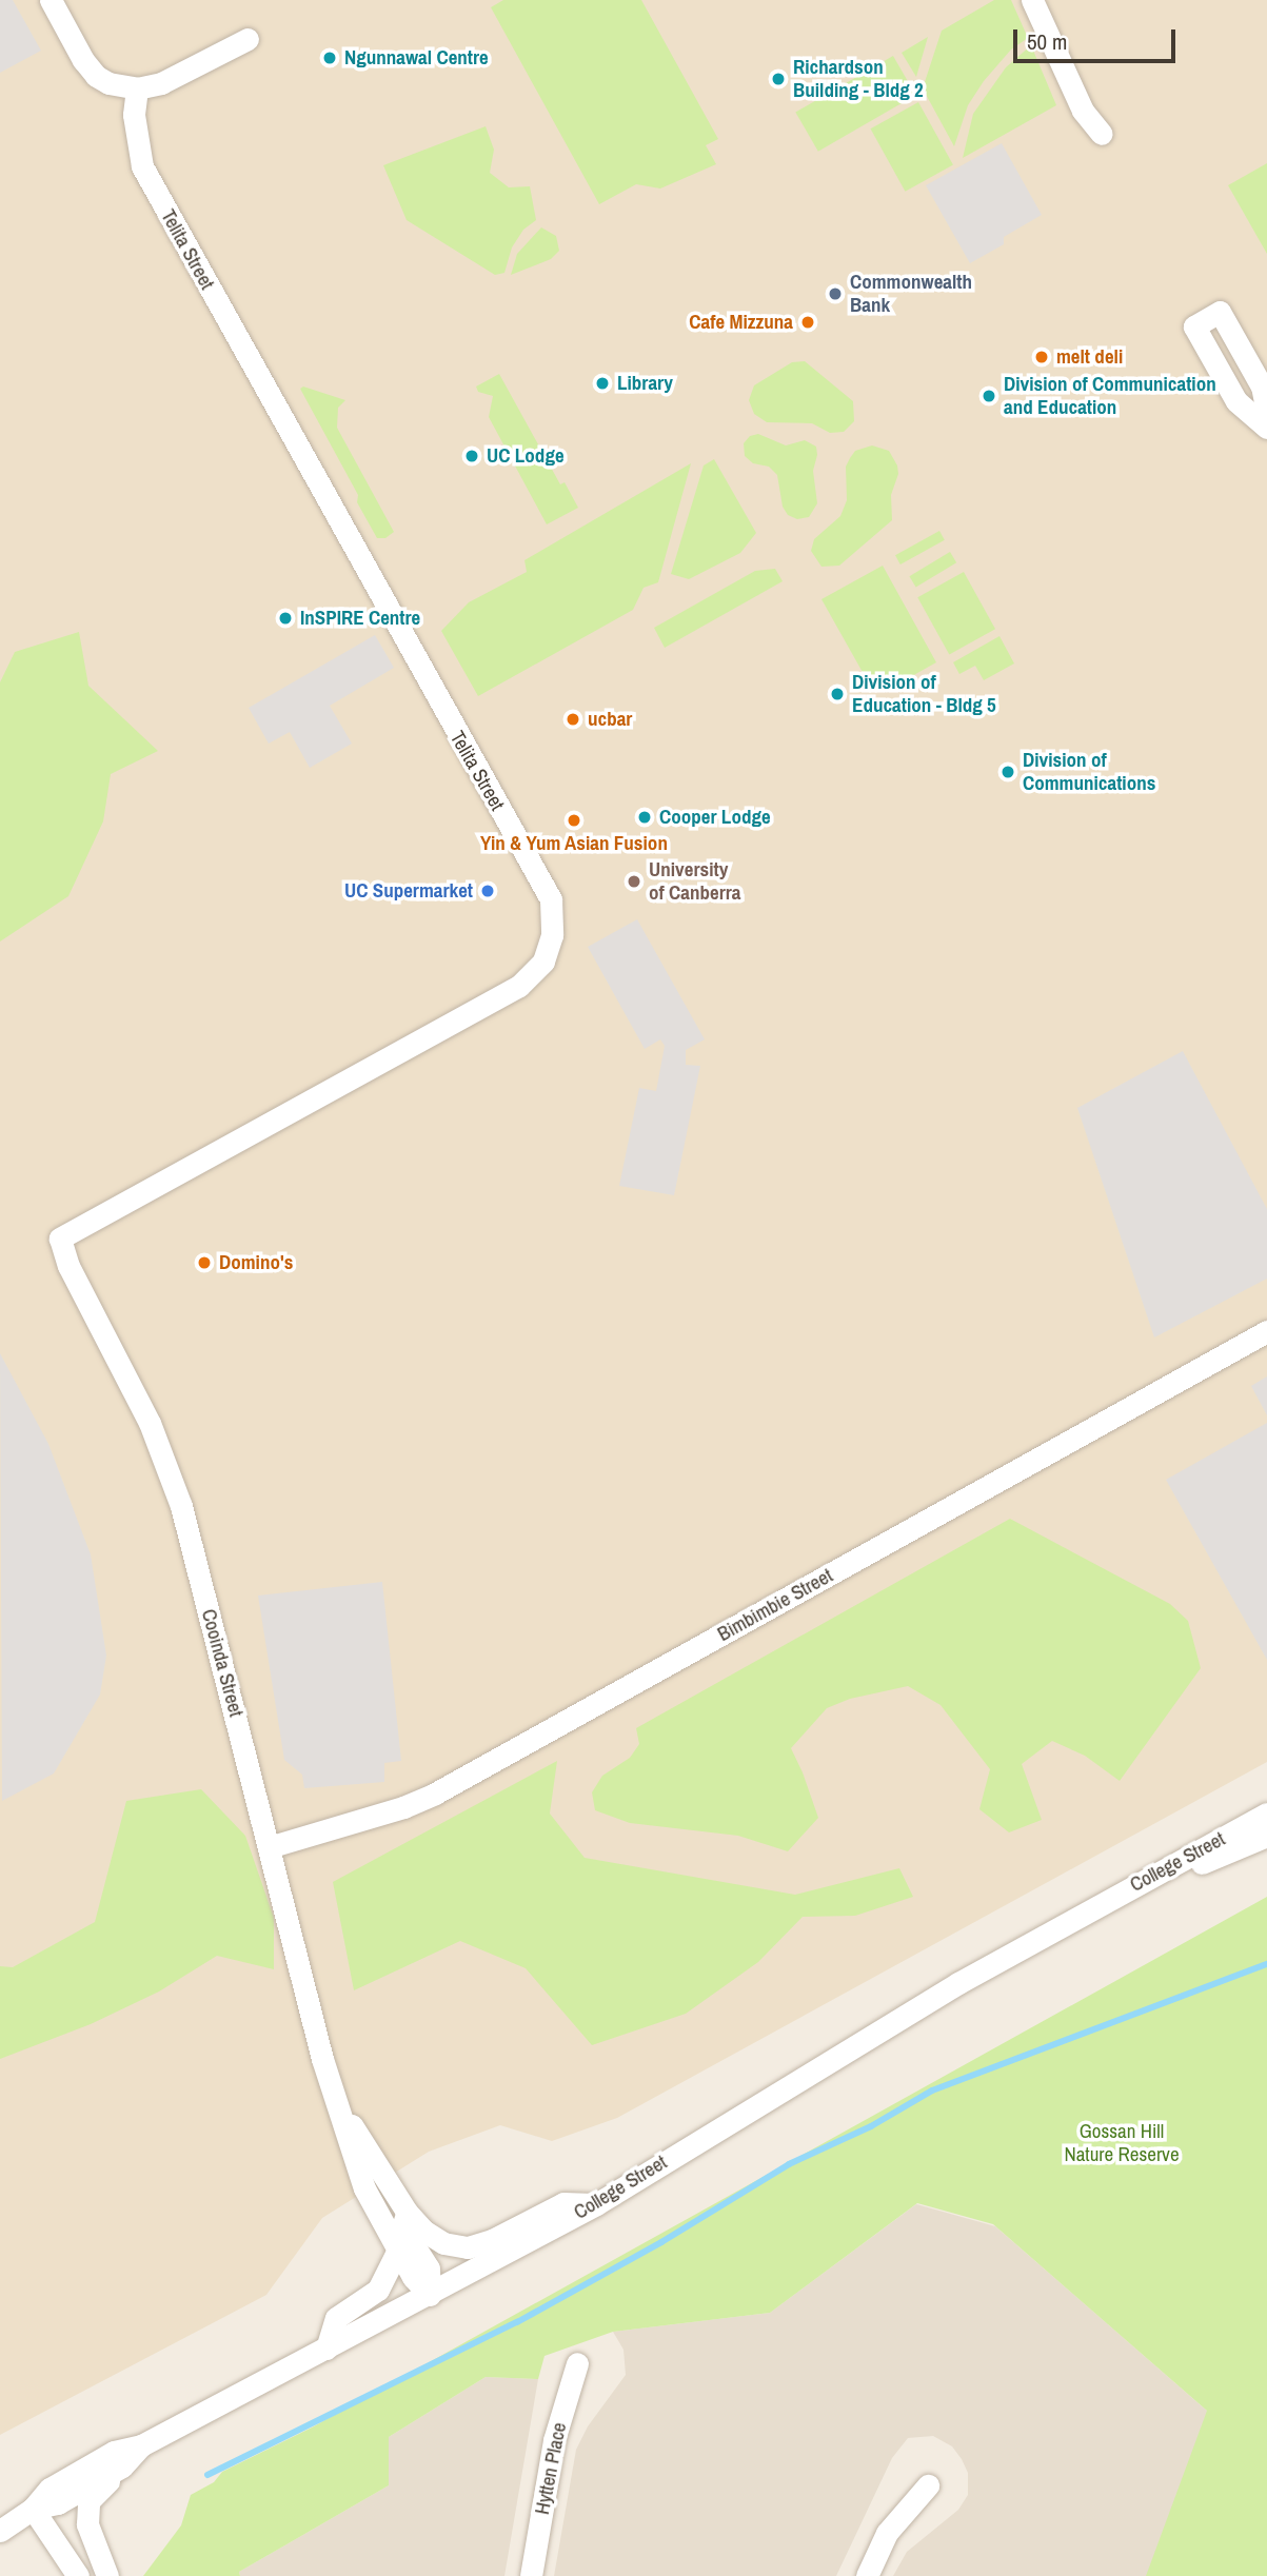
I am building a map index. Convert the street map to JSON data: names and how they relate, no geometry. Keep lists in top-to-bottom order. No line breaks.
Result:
{"streets":{"street":["Telita Street","Bimbimbie Street","Cooinda Street","College Street","Hytten Place"]},"crossings":[["Telita Street","Cooinda Street"],["Bimbimbie Street","Cooinda Street"],["Cooinda Street","College Street"]],"parks":["Gossan Hill Nature Reserve"],"places":["Ngunnawal Centre","Richardson Building - Bldg 2","Commonwealth Bank","Cafe Mizzuna","melt deli","Library","Division of Communication and Education","UC Lodge","InSPIRE Centre","Division of Education - Bldg 5","ucbar","Division of Communications","Cooper Lodge","Yin & Yum Asian Fusion","University of Canberra","UC Supermarket","Domino's"],"scale_bar":"50 m"}
